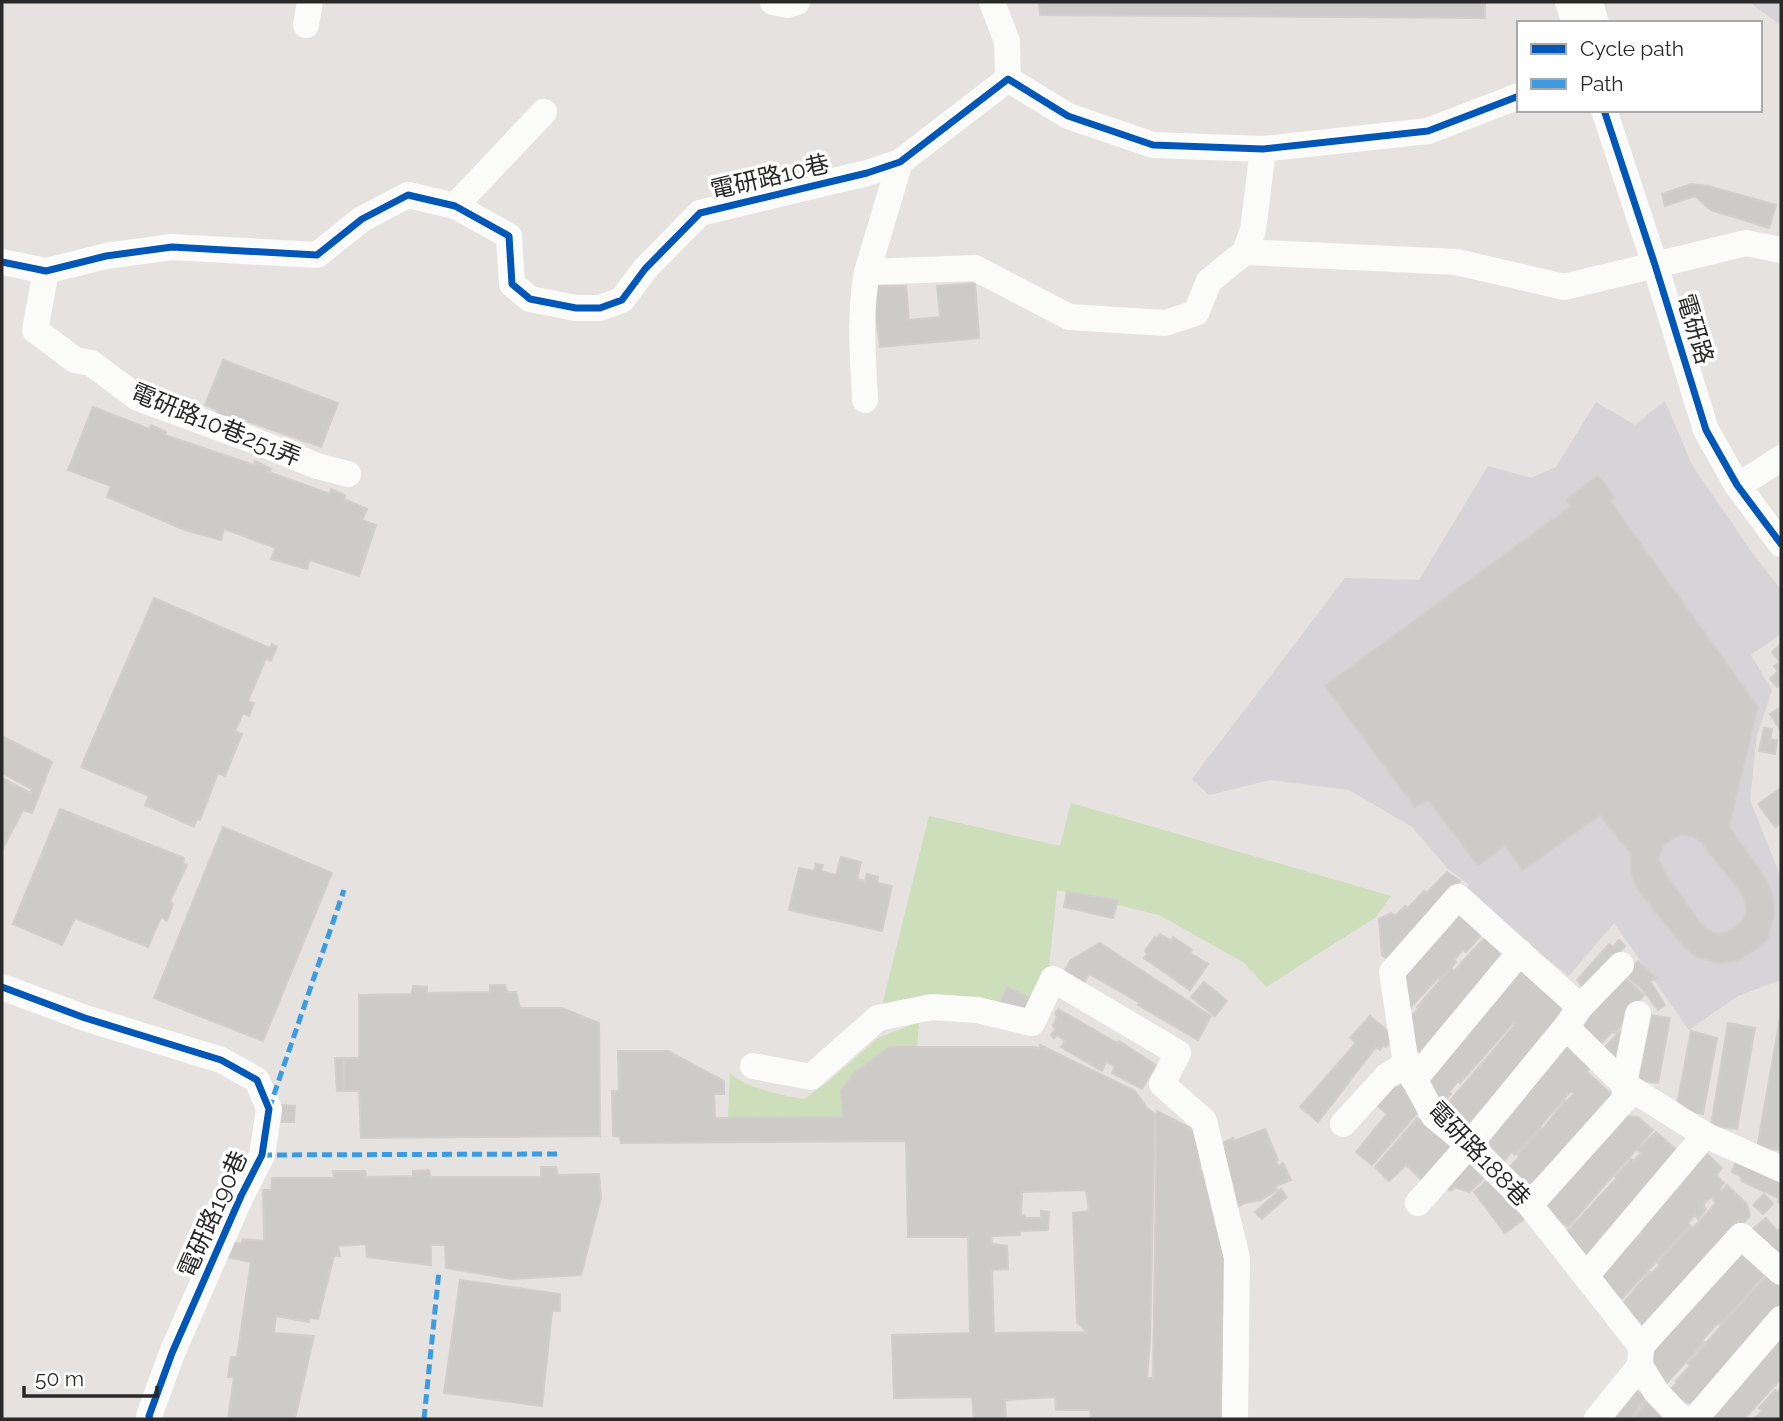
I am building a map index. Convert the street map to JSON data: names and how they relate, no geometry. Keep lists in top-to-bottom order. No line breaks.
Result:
{"streets":{"street":["電研路10巷","電研路","電研路10巷251弄","電研路188巷","電研路190巷"]},"crossings":[["電研路10巷","電研路10巷251弄"]],"legend":["Cycle path","Path"],"scale_bar":"50 m"}
